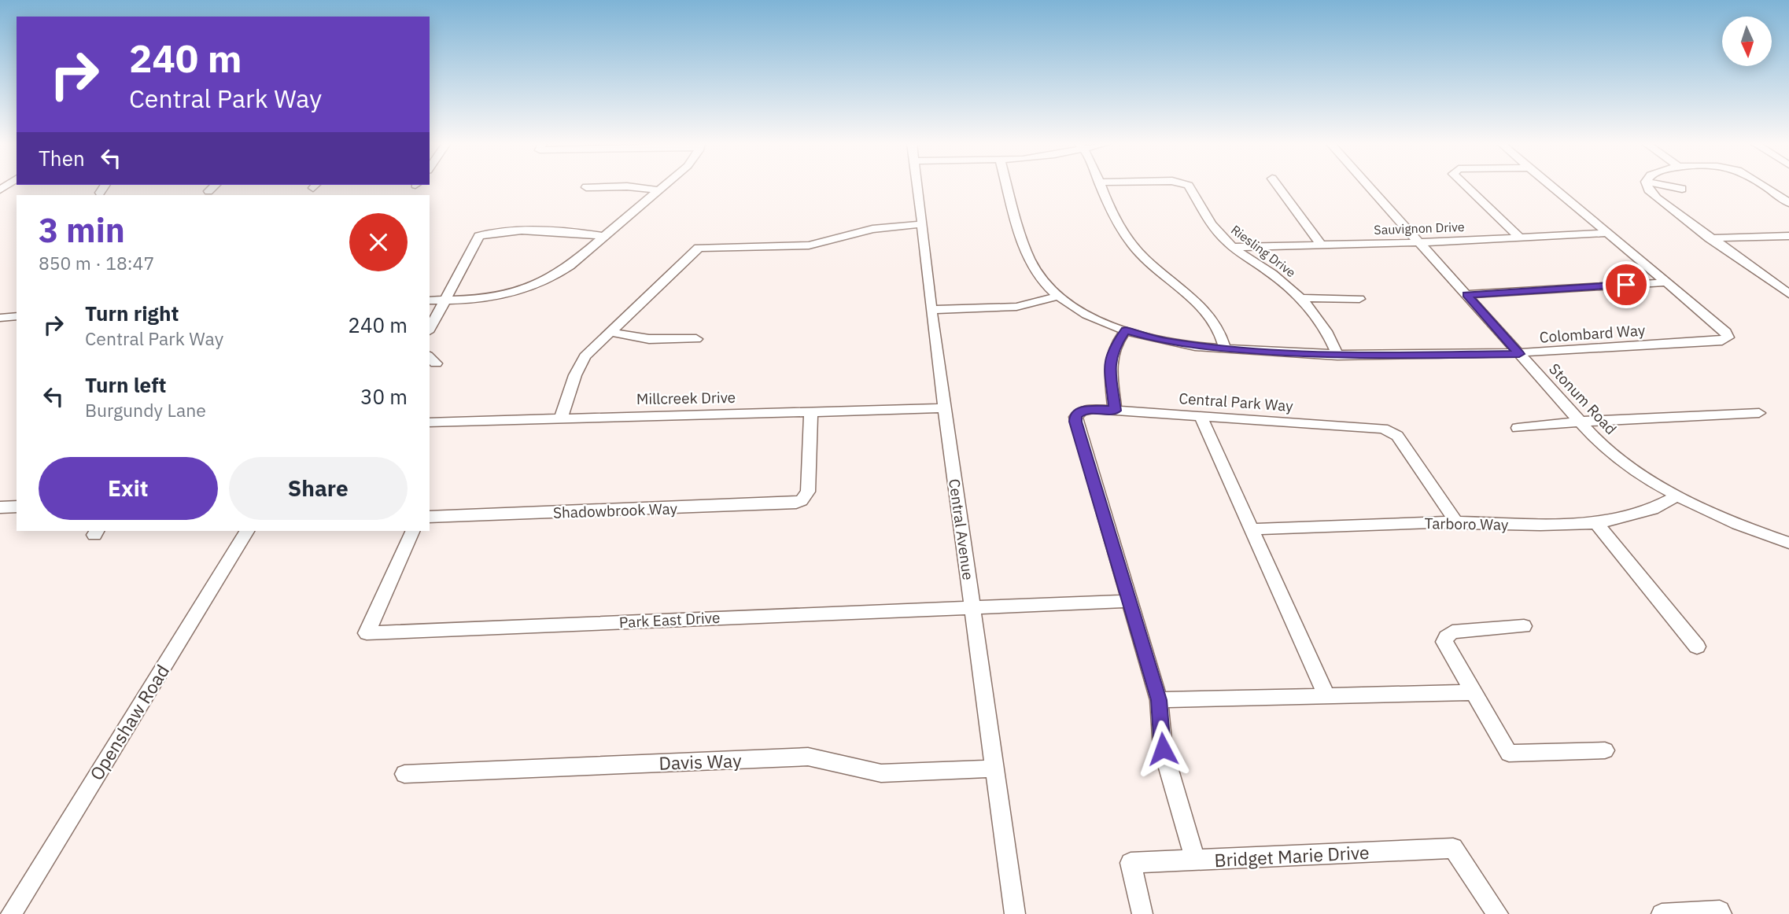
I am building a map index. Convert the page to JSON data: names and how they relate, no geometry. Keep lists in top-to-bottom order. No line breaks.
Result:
{"streets":{"street":["Sauvignon Drive","Riesling Drive","Colombard Way","Millcreek Drive","Stonum Road","Central Park Way","Shadowbrook Way","Tarboro Way","Central Avenue","Park East Drive","Openshaw Road","Davis Way","Bridget Marie Drive"]},"crossings":[["Sauvignon Drive","Riesling Drive"],["Sauvignon Drive","Stonum Road"],["Riesling Drive","Colombard Way"],["Colombard Way","Stonum Road"],["Millcreek Drive","Shadowbrook Way"],["Millcreek Drive","Central Avenue"],["Stonum Road","Tarboro Way"],["Central Park Way","Tarboro Way"],["Central Park Way","Park East Drive"],["Central Avenue","Park East Drive"],["Central Avenue","Davis Way"]],"north":"bottom","page":{"turn":["240 m","Central Park Way"],"then":"Then","heading":["3 min","850 m · 18:47"],"list":[{"name":"Turn right","note":"Central Park Way","value":"240 m"},{"name":"Turn left","note":"Burgundy Lane","value":"30 m"}],"buttons":["Exit","Share"]}}
